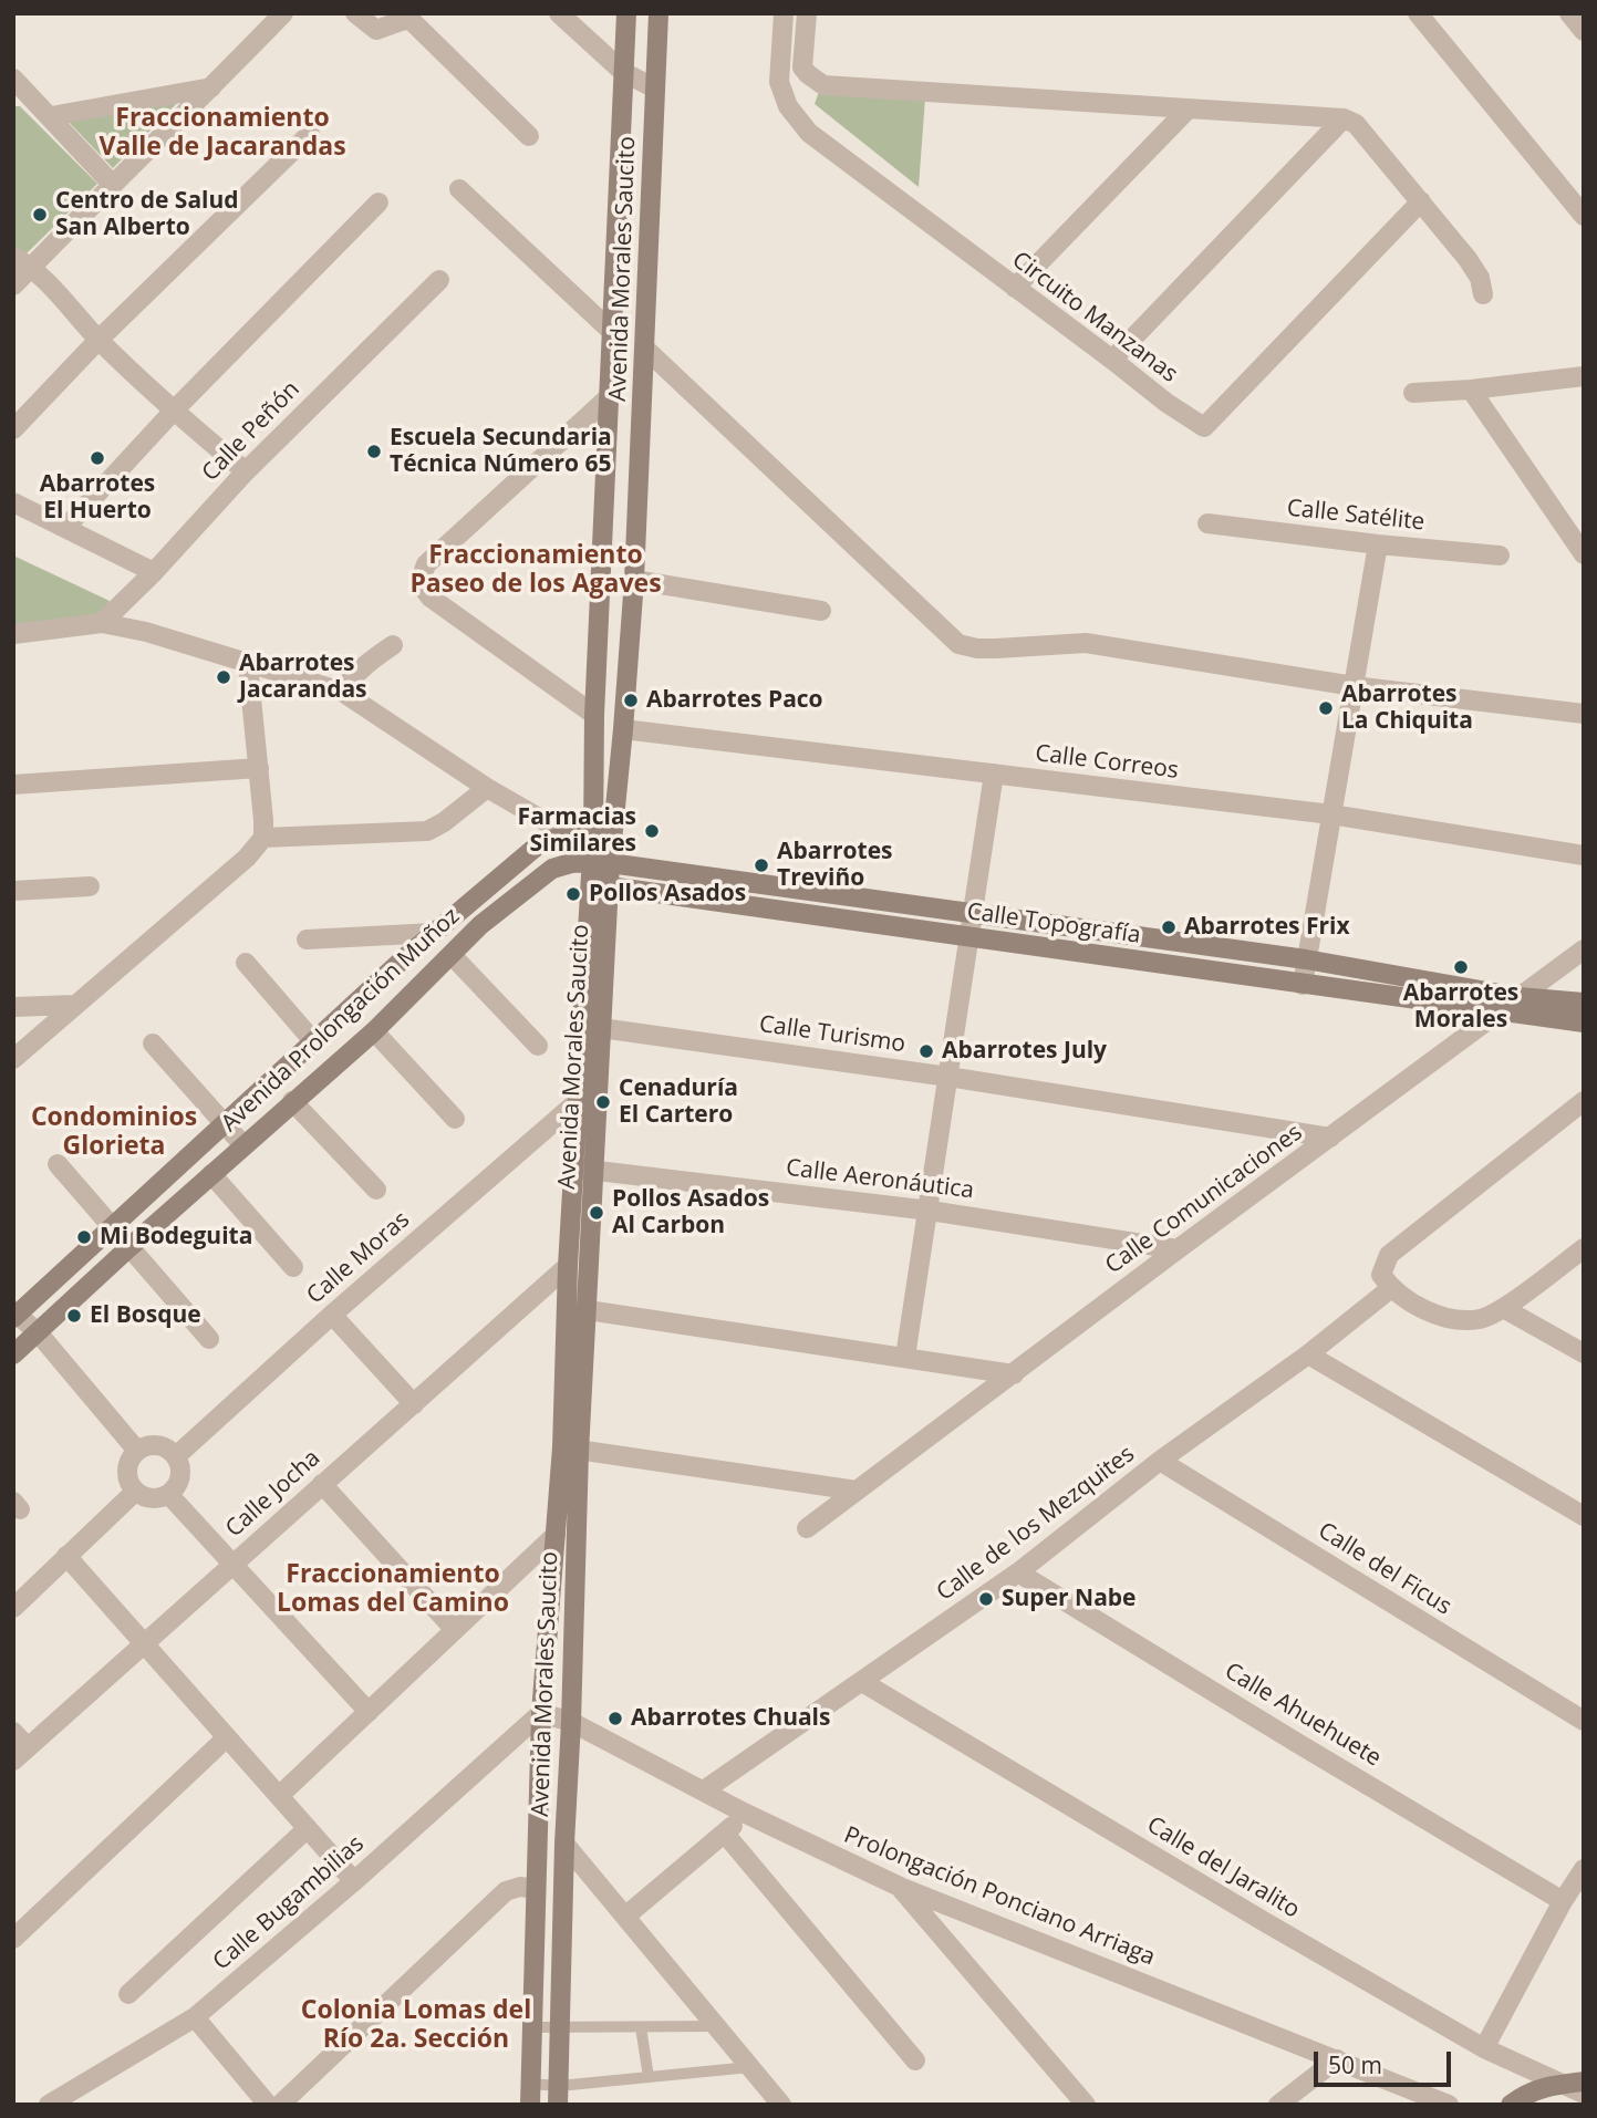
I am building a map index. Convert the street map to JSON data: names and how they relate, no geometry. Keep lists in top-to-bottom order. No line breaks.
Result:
{"streets":{"main road":["Avenida Morales Saucito","Calle Topografía","Avenida Prolongación Muñoz"],"street":["Circuito Manzanas","Calle Peñón","Calle Satélite","Calle Correos","Calle Turismo","Calle Aeronáutica","Calle Comunicaciones","Calle Moras","Calle Jocha","Calle de los Mezquites","Calle del Ficus","Calle Ahuehuete","Calle del Jaralito","Prolongación Ponciano Arriaga","Calle Bugambilias"]},"crossings":[["Avenida Morales Saucito","Calle Correos"],["Avenida Morales Saucito","Calle Topografía"],["Avenida Morales Saucito","Avenida Prolongación Muñoz"],["Avenida Morales Saucito","Calle Turismo"],["Avenida Morales Saucito","Calle Aeronáutica"],["Avenida Morales Saucito","Calle Moras"],["Avenida Morales Saucito","Calle Jocha"],["Avenida Morales Saucito","Prolongación Ponciano Arriaga"],["Avenida Morales Saucito","Calle Bugambilias"],["Calle Topografía","Avenida Prolongación Muñoz"],["Calle Topografía","Calle Comunicaciones"],["Calle Turismo","Calle Comunicaciones"],["Calle Aeronáutica","Calle Comunicaciones"],["Calle de los Mezquites","Calle del Ficus"],["Calle de los Mezquites","Calle Ahuehuete"],["Calle de los Mezquites","Calle del Jaralito"],["Calle de los Mezquites","Prolongación Ponciano Arriaga"],["Prolongación Ponciano Arriaga","Calle Bugambilias"]],"districts":["Fraccionamiento Valle de Jacarandas","Fraccionamiento Paseo de los Agaves","Condominios Glorieta","Fraccionamiento Lomas del Camino","Colonia Lomas del Río 2a. Sección"],"places":["Centro de Salud San Alberto","Escuela Secundaria Técnica Número 65","Abarrotes El Huerto","Abarrotes Jacarandas","Abarrotes Paco","Abarrotes La Chiquita","Farmacias Similares","Abarrotes Treviño","Pollos Asados","Abarrotes Frix","Abarrotes Morales","Abarrotes July","Cenaduría El Cartero","Pollos Asados Al Carbon","Mi Bodeguita","El Bosque","Super Nabe","Abarrotes Chuals"],"scale_bar":"50 m"}
